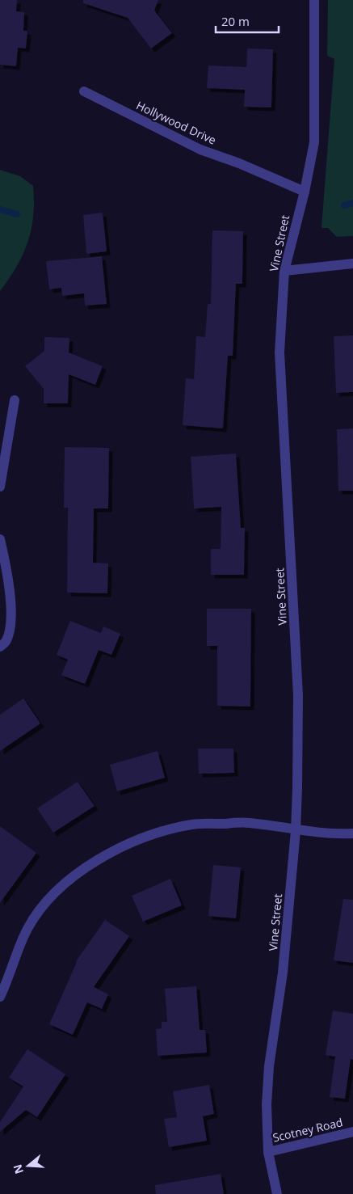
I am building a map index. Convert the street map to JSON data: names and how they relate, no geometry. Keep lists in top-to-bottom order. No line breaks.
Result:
{"streets":{"street":["Hollywood Drive","Vine Street","Scotney Road"]},"crossings":[["Hollywood Drive","Vine Street"],["Vine Street","Scotney Road"]],"scale_bar":"20 m","north":"left"}
